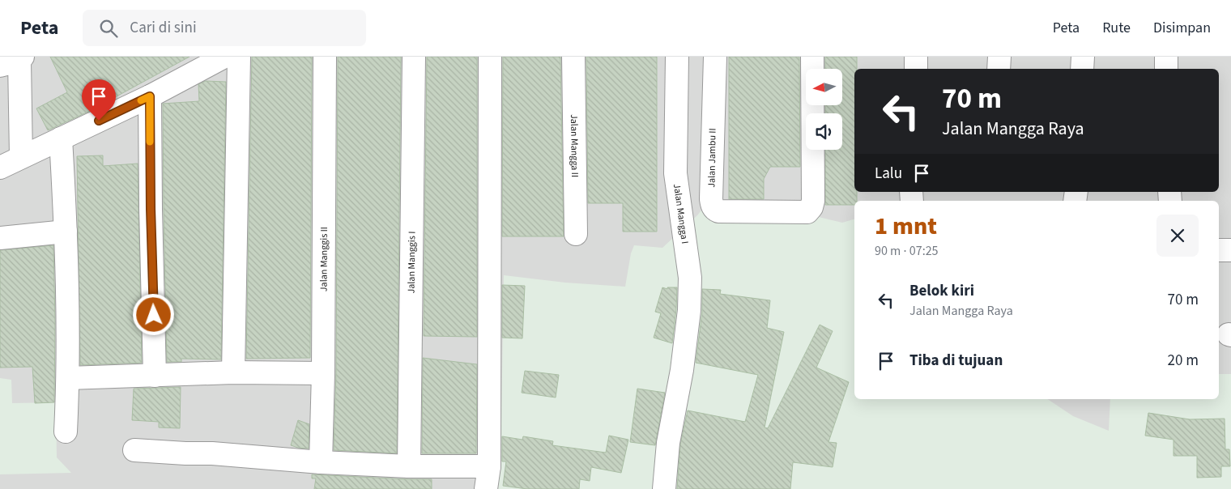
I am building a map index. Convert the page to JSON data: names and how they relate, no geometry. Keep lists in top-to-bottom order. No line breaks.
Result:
{"streets":{"street":["Jalan Mangga II","Jalan Jambu II","Jalan Mangga I","Jalan Manggis II","Jalan Manggis I"]},"north":"left","page":{"header":"Peta","search":"Cari di sini","nav":["Peta","Rute","Disimpan"],"turn":["70 m","Jalan Mangga Raya"],"then":"Lalu","heading":["1 mnt","90 m · 07:25"],"list":[{"name":"Belok kiri","note":"Jalan Mangga Raya","value":"70 m"},{"name":"Tiba di tujuan","value":"20 m"}]}}
